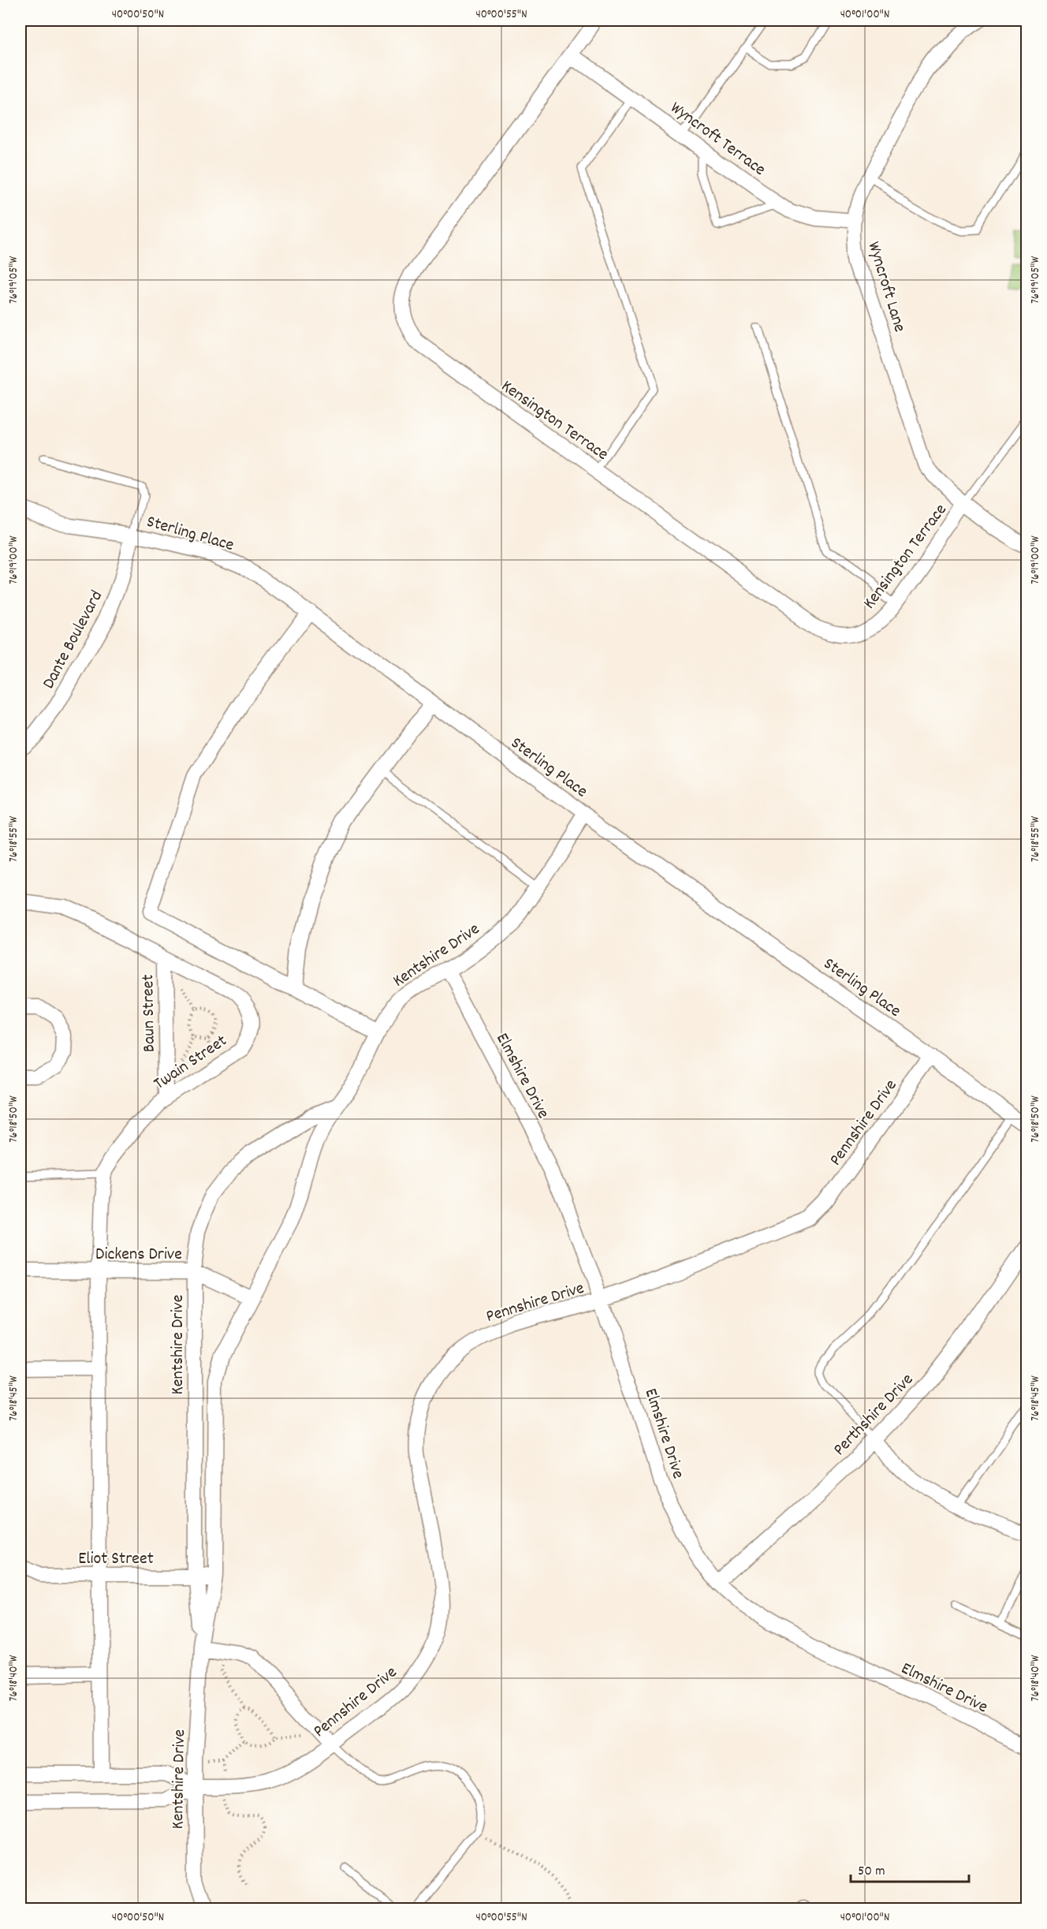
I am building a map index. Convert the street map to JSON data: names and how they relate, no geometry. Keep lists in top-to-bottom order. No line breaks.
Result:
{"streets":{"street":["Wyncroft Terrace","Wyncroft Lane","Kensington Terrace","Sterling Place","Dante Boulevard","Kentshire Drive","Baun Street","Twain Street","Elmshire Drive","Pennshire Drive","Dickens Drive","Perthshire Drive","Eliot Street"]},"crossings":[["Wyncroft Terrace","Wyncroft Lane"],["Wyncroft Terrace","Kensington Terrace"],["Wyncroft Lane","Kensington Terrace"],["Sterling Place","Dante Boulevard"],["Sterling Place","Kentshire Drive"],["Sterling Place","Pennshire Drive"],["Kentshire Drive","Elmshire Drive"],["Kentshire Drive","Pennshire Drive"],["Kentshire Drive","Dickens Drive"],["Kentshire Drive","Eliot Street"],["Baun Street","Twain Street"],["Twain Street","Pennshire Drive"],["Twain Street","Dickens Drive"],["Twain Street","Eliot Street"],["Elmshire Drive","Pennshire Drive"],["Elmshire Drive","Perthshire Drive"]],"scale_bar":"50 m","coordinates":["40°00'50\"N","40°00'55\"N","40°01'00\"N","76°19'05\"W","76°19'00\"W","76°18'55\"W","76°18'50\"W","76°18'45\"W","76°18'40\"W"]}
